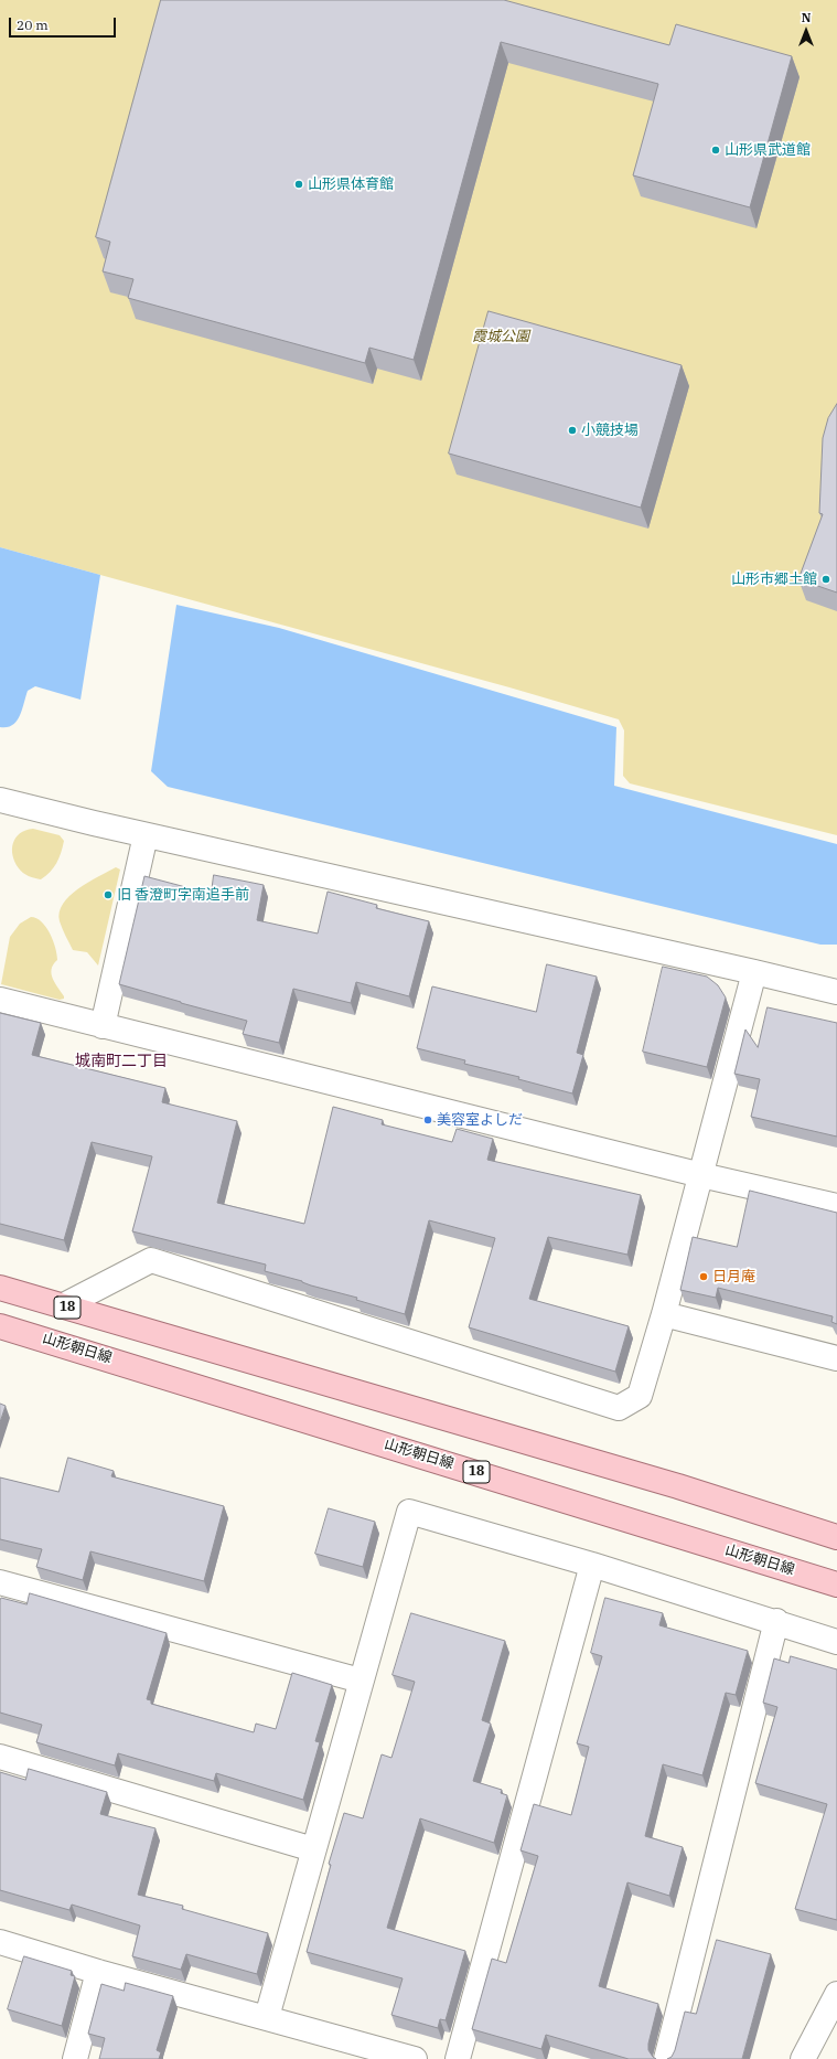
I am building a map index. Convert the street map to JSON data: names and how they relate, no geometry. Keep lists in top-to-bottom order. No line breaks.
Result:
{"streets":{"main road":["18","山形朝日線"]},"districts":["城南町二丁目"],"parks":["霞城公園"],"places":["山形県武道館","山形県体育館","小競技場","山形市郷土館","旧 香澄町字南追手前","美容室よしだ","日月庵"],"scale_bar":"20 m","north":"top"}
